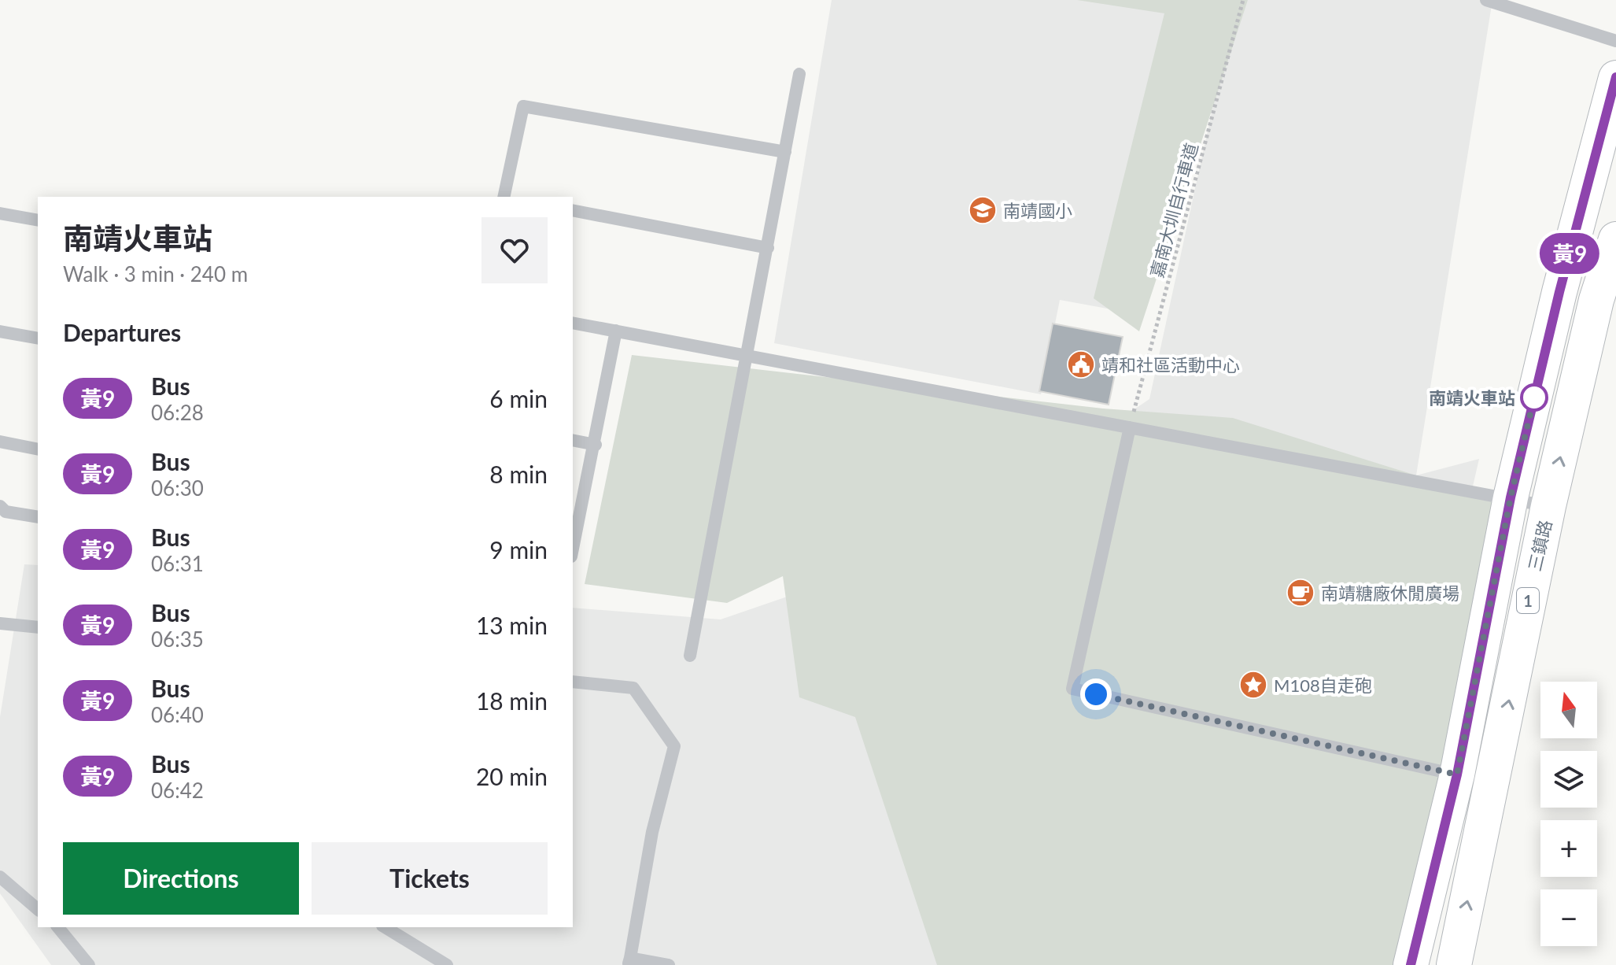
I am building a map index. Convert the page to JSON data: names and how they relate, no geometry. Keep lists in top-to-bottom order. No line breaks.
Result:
{"streets":{"main road":["三鎮路","1"],"path":["嘉南大圳自行車道"]},"places":{"school or university":["南靖國小"],"public building":["靖和社區活動中心"],"other":["南靖火車站"],"cafe":["南靖糖廠休閒廣場"],"place":["M108自走砲"]},"lines":["bus line 黃9"],"north":"top","page":{"on_map":"黃9","heading":[["南靖火車站","Walk · 3 min · 240 m"],"Departures"],"list":[{"mark":"黃9","name":"Bus","note":"06:28","value":"6 min"},{"mark":"黃9","name":"Bus","note":"06:30","value":"8 min"},{"mark":"黃9","name":"Bus","note":"06:31","value":"9 min"},{"mark":"黃9","name":"Bus","note":"06:35","value":"13 min"},{"mark":"黃9","name":"Bus","note":"06:40","value":"18 min"},{"mark":"黃9","name":"Bus","note":"06:42","value":"20 min"}],"map_buttons":["+","−"],"buttons":["Directions","Tickets"]}}
